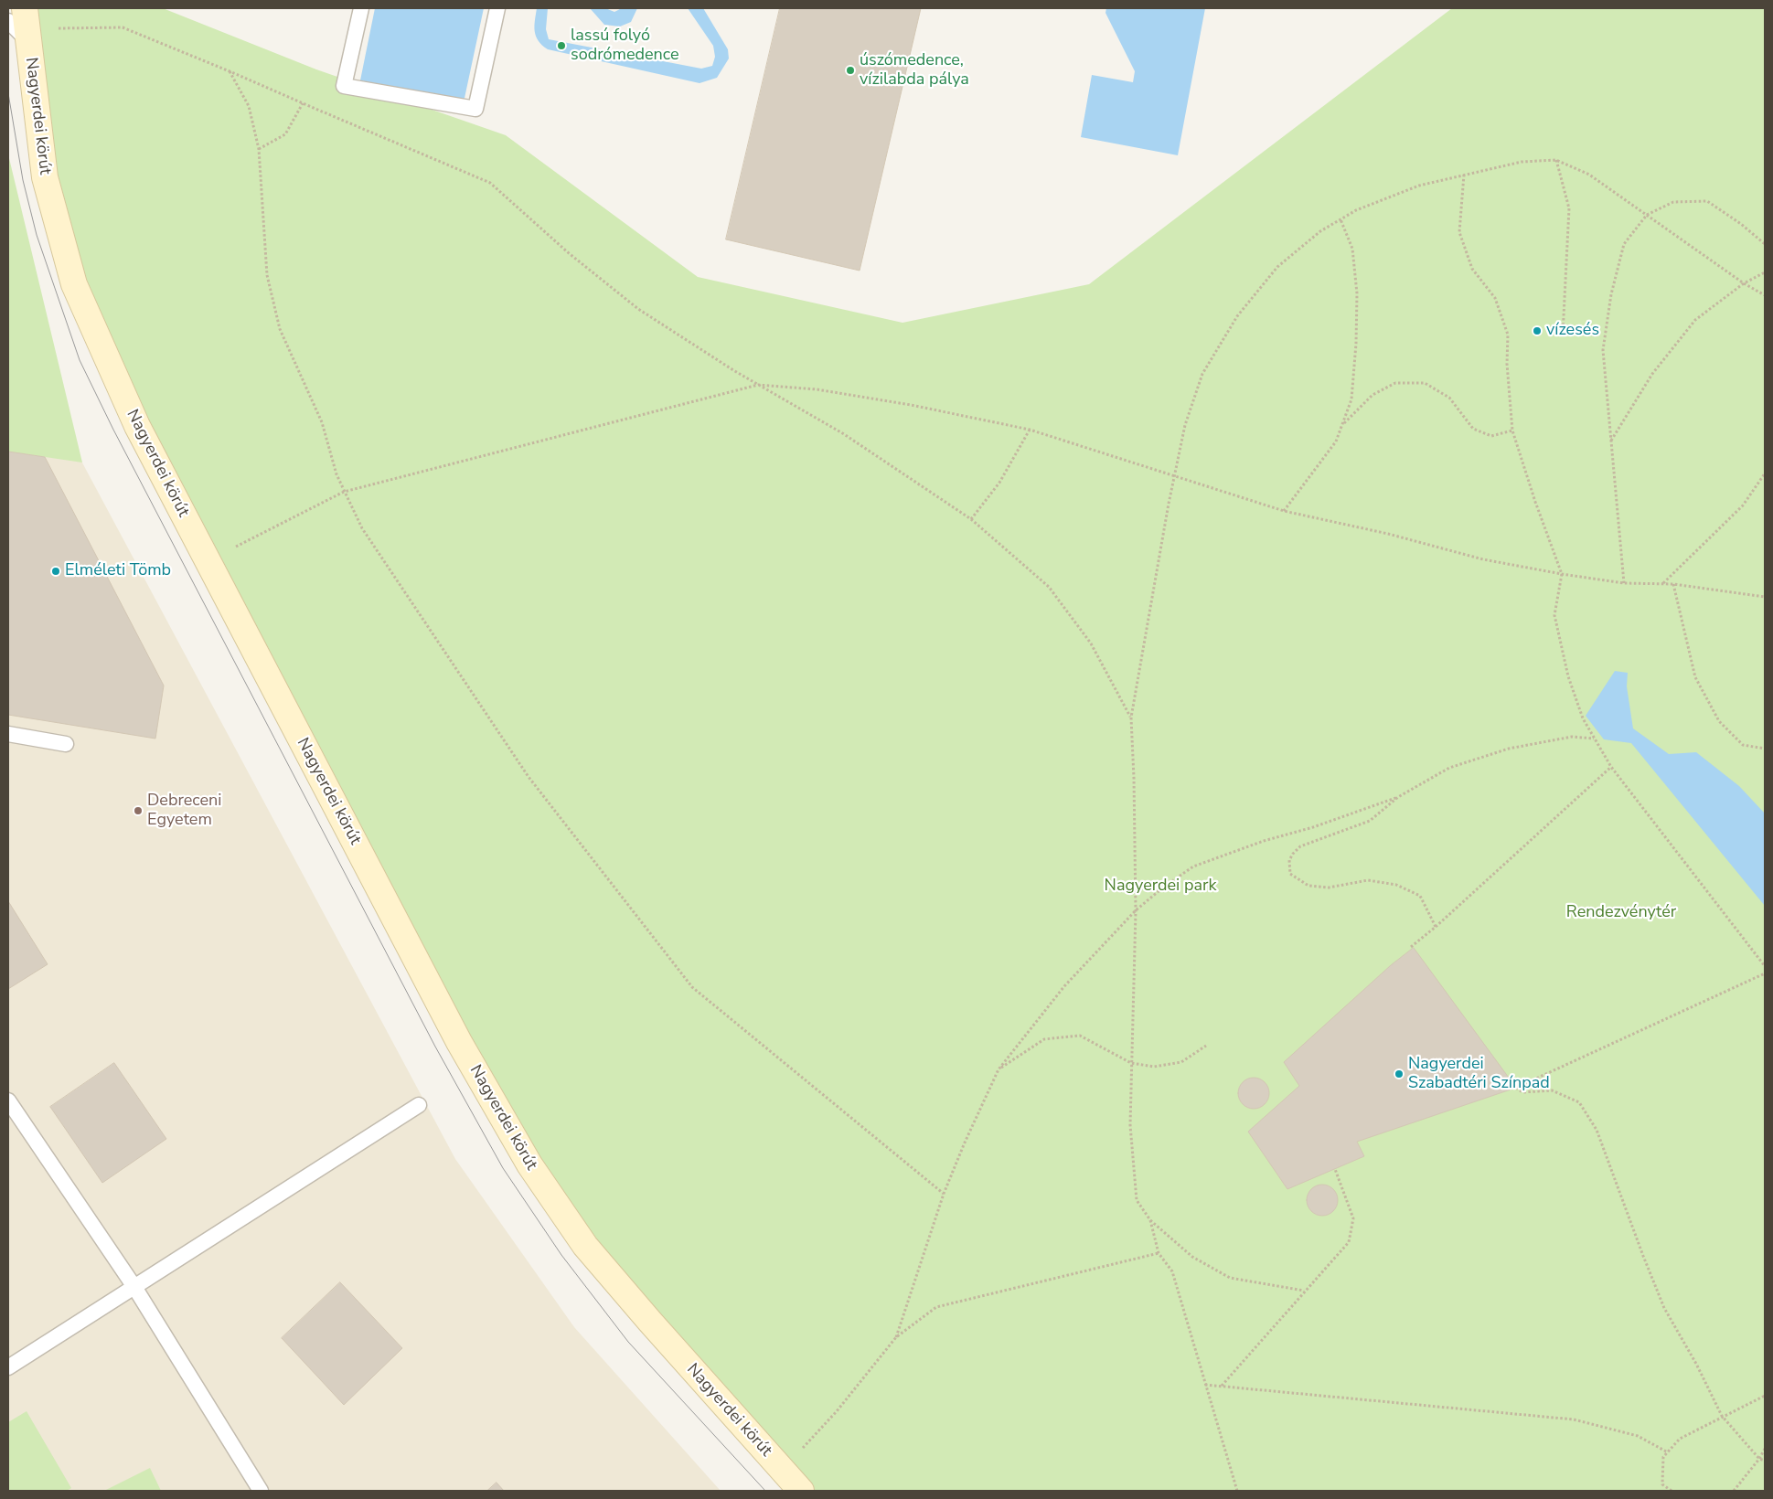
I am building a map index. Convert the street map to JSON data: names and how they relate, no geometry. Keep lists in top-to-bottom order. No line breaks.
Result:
{"streets":{"street":["Nagyerdei körút"]},"parks":["Nagyerdei park","Rendezvénytér"],"places":["lassú folyó sodrómedence","úszómedence, vízilabda pálya","vízesés","Elméleti Tömb","Debreceni Egyetem","Nagyerdei Szabadtéri Színpad"]}
